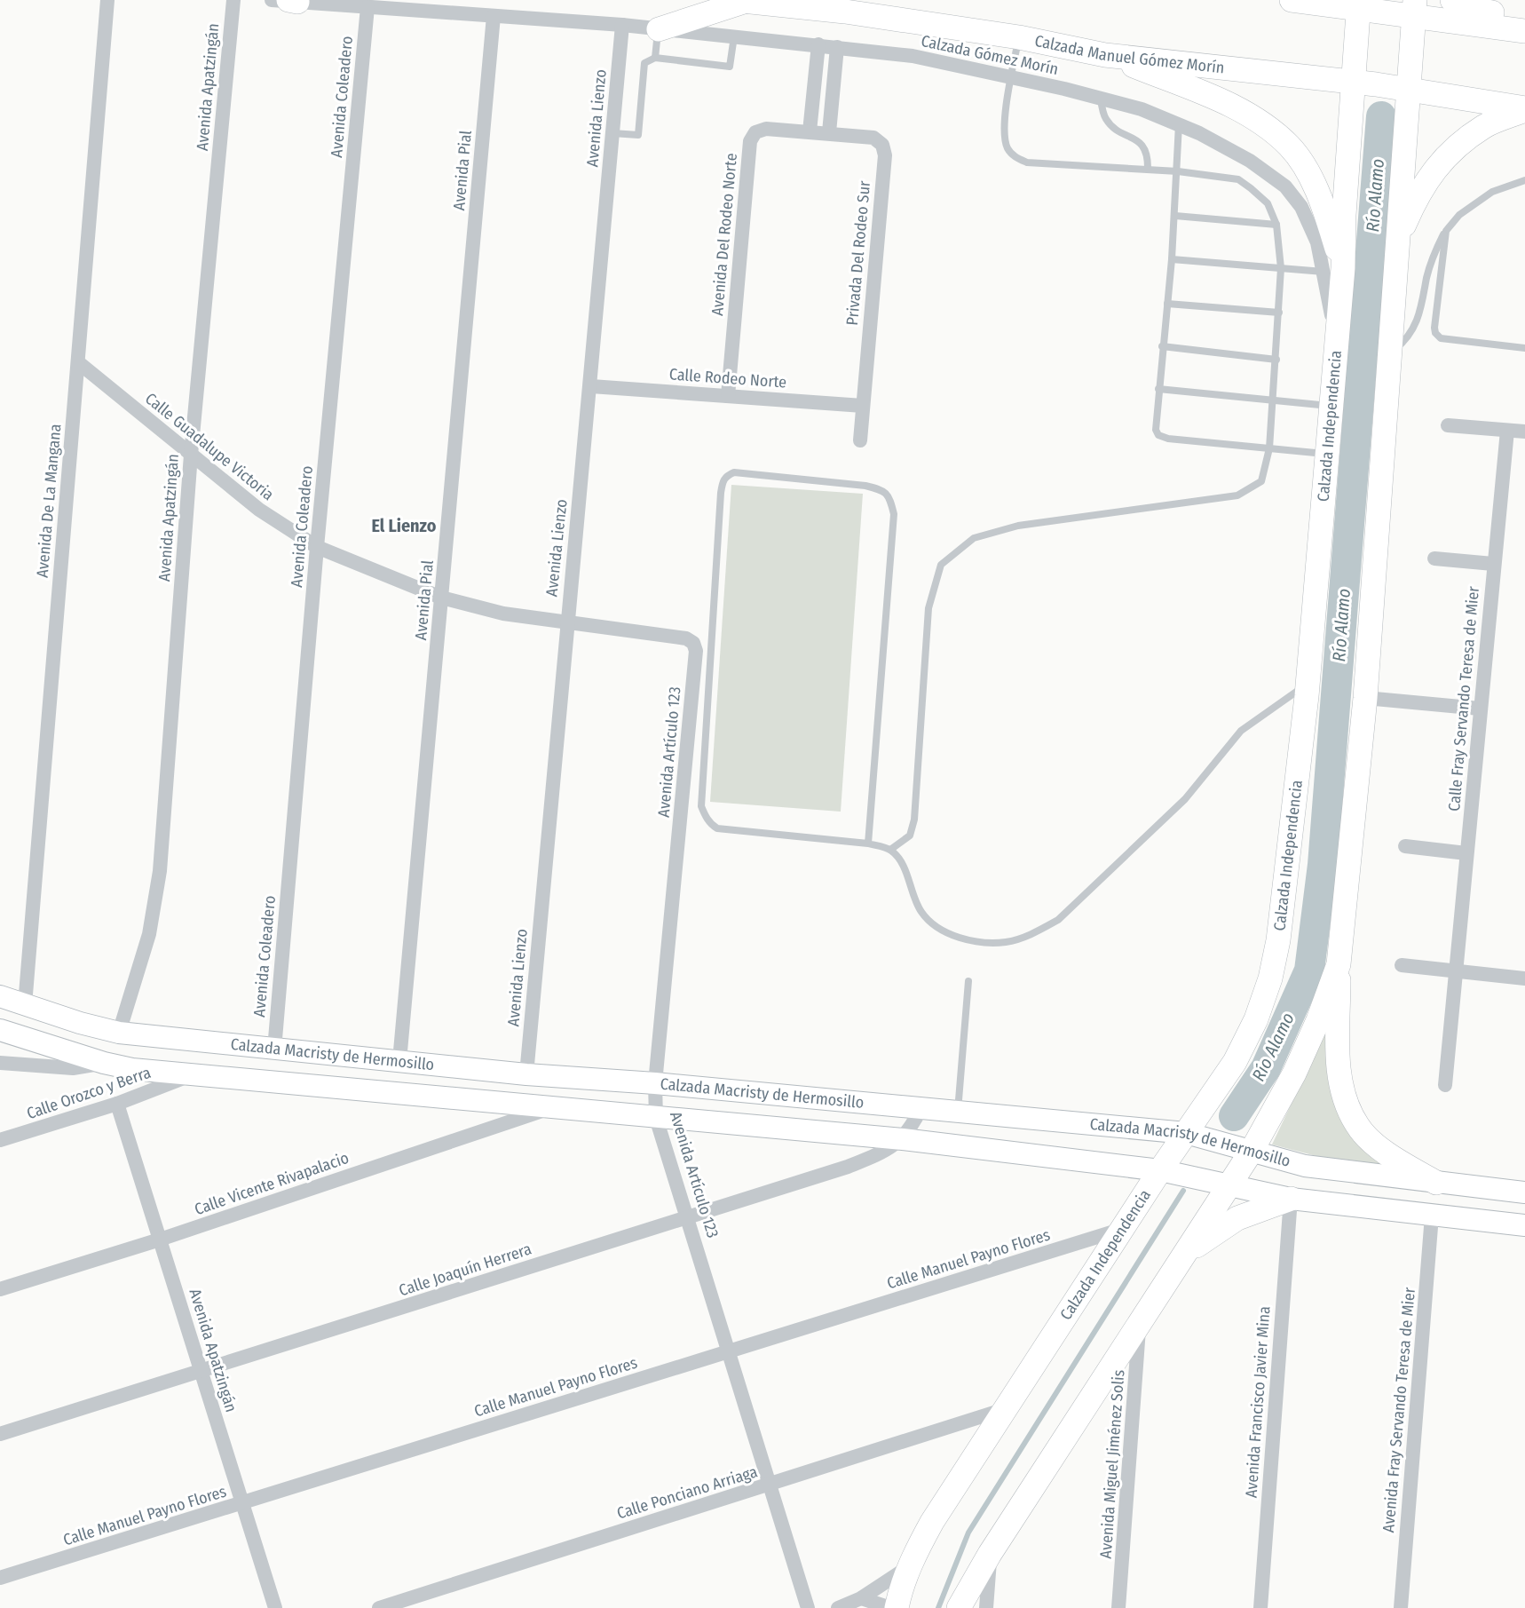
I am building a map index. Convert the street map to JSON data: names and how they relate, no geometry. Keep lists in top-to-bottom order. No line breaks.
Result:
{"streets":{"main road":["Calzada Manuel Gómez Morín","Calzada Independencia","Calzada Macristy de Hermosillo"],"street":["Calzada Gómez Morín","Avenida Apatzingán","Avenida Coleadero","Avenida Lienzo","Avenida Pial","Avenida Del Rodeo Norte","Privada Del Rodeo Sur","Calle Rodeo Norte","Calle Guadalupe Victoria","Avenida De La Mangana","Calle Fray Servando Teresa de Mier","Avenida Artículo 123","Calle Orozco y Berra","Calle Vicente Rivapalacio","Calle Manuel Payno Flores","Calle Joaquín Herrera","Avenida Francisco Javier Mina","Avenida Fray Servando Teresa de Mier","Avenida Miguel Jiménez Solis","Calle Ponciano Arriaga"]},"crossings":[["Calzada Manuel Gómez Morín","Calzada Independencia"],["Calzada Gómez Morín","Avenida Coleadero"],["Calzada Gómez Morín","Avenida Lienzo"],["Calzada Gómez Morín","Avenida Pial"],["Calzada Gómez Morín","Calzada Independencia"],["Avenida Apatzingán","Calle Guadalupe Victoria"],["Avenida Apatzingán","Calzada Macristy de Hermosillo"],["Avenida Apatzingán","Calle Orozco y Berra"],["Avenida Apatzingán","Calle Vicente Rivapalacio"],["Avenida Apatzingán","Calle Manuel Payno Flores"],["Avenida Apatzingán","Calle Joaquín Herrera"],["Avenida Coleadero","Calle Guadalupe Victoria"],["Avenida Coleadero","Calzada Macristy de Hermosillo"],["Avenida Lienzo","Calle Rodeo Norte"],["Avenida Lienzo","Calle Guadalupe Victoria"],["Avenida Lienzo","Calzada Macristy de Hermosillo"],["Avenida Pial","Calle Guadalupe Victoria"],["Avenida Pial","Calzada Macristy de Hermosillo"],["Avenida Del Rodeo Norte","Privada Del Rodeo Sur"],["Avenida Del Rodeo Norte","Calle Rodeo Norte"],["Privada Del Rodeo Sur","Calle Rodeo Norte"],["Calzada Independencia","Calzada Macristy de Hermosillo"],["Calzada Independencia","Calle Manuel Payno Flores"],["Calzada Independencia","Calle Ponciano Arriaga"],["Calle Guadalupe Victoria","Avenida De La Mangana"],["Calle Guadalupe Victoria","Avenida Artículo 123"],["Avenida De La Mangana","Calzada Macristy de Hermosillo"],["Avenida Artículo 123","Calzada Macristy de Hermosillo"],["Avenida Artículo 123","Calle Manuel Payno Flores"],["Avenida Artículo 123","Calle Joaquín Herrera"],["Avenida Artículo 123","Calle Ponciano Arriaga"],["Calzada Macristy de Hermosillo","Calle Orozco y Berra"],["Calzada Macristy de Hermosillo","Calle Vicente Rivapalacio"],["Calzada Macristy de Hermosillo","Calle Joaquín Herrera"],["Calzada Macristy de Hermosillo","Avenida Francisco Javier Mina"],["Calzada Macristy de Hermosillo","Avenida Fray Servando Teresa de Mier"]],"districts":["El Lienzo"],"water":["Río Alamo"]}
